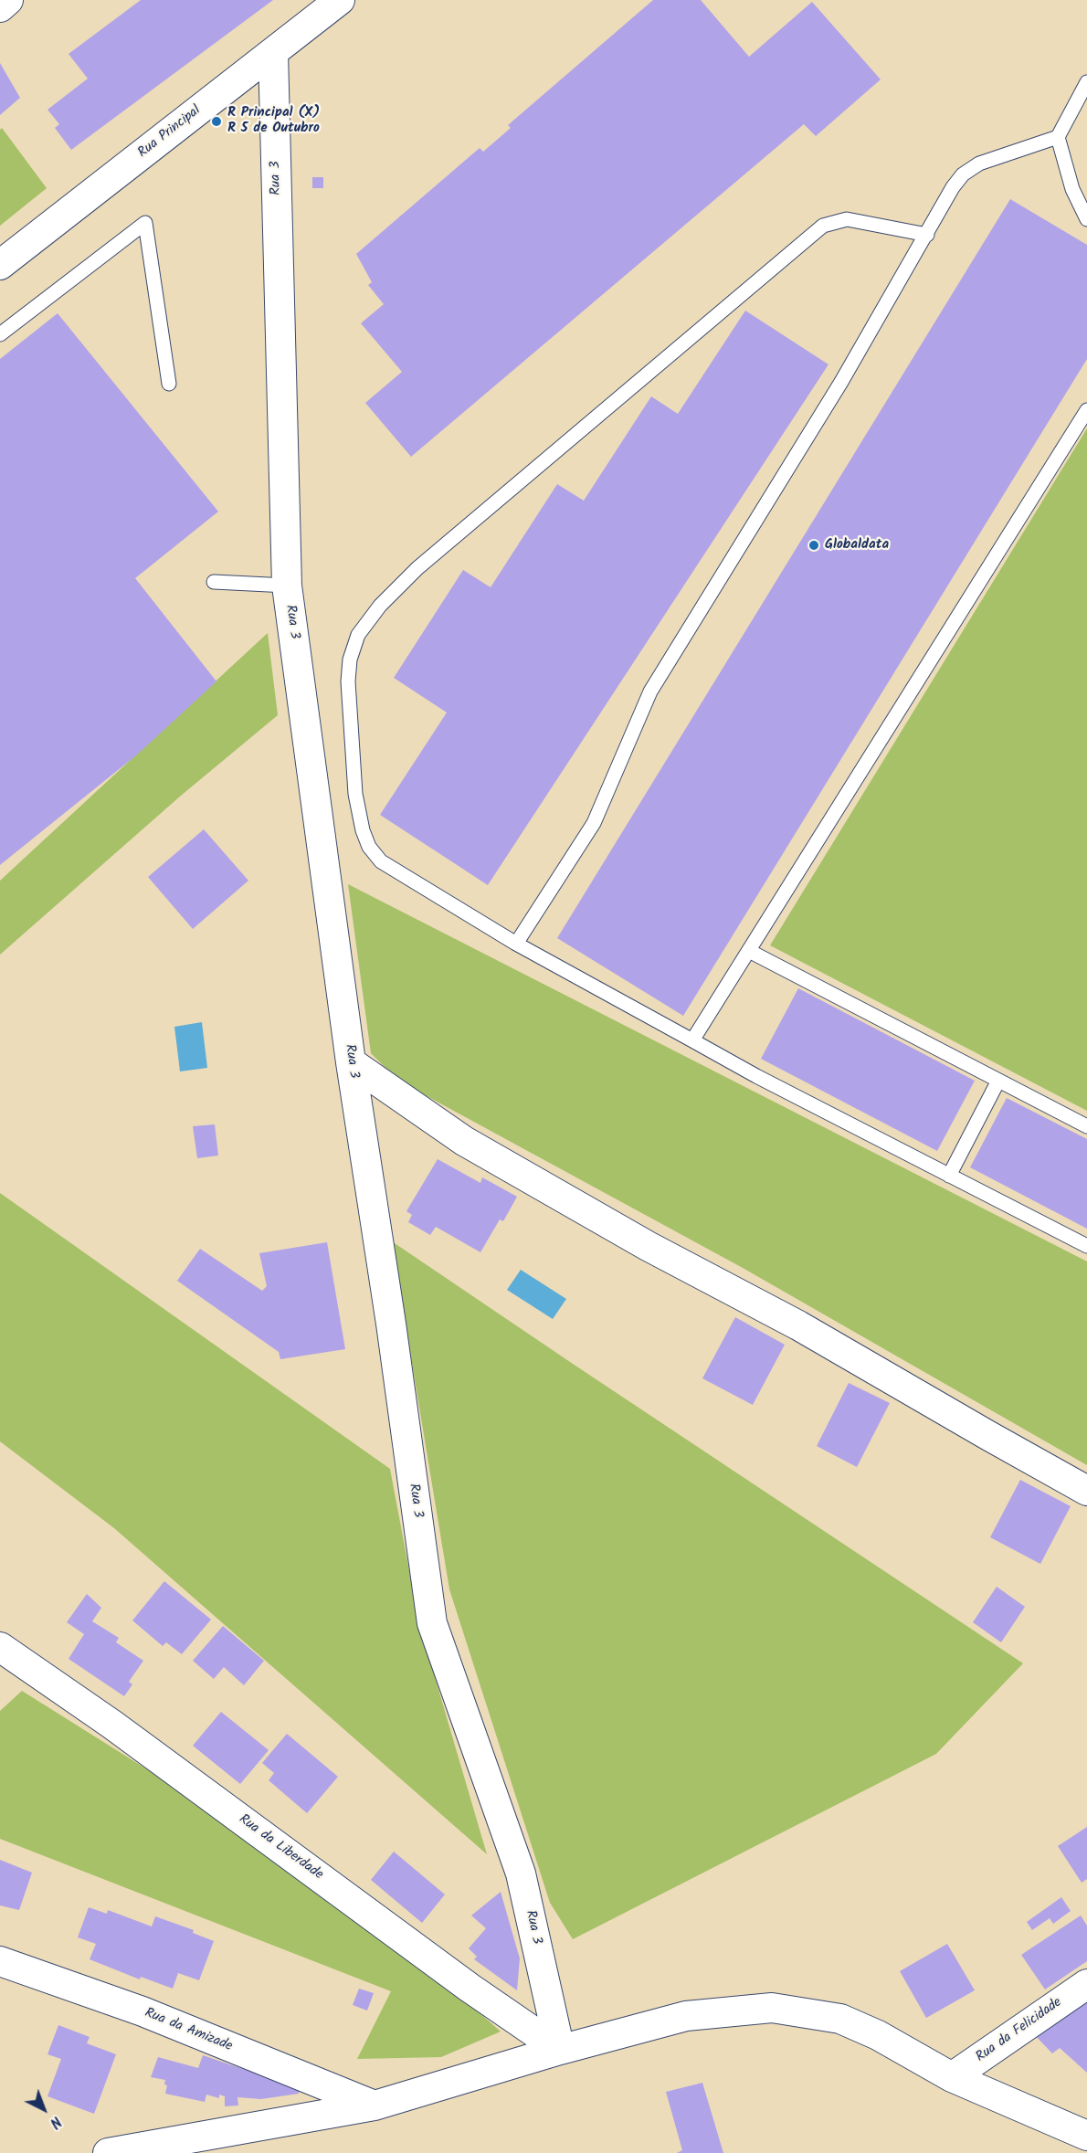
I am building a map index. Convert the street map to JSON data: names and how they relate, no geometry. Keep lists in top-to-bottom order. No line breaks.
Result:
{"streets":{"street":["Rua Principal","Rua 3","Rua da Liberdade","Rua da Amizade","Rua da Felicidade"]},"crossings":[["Rua Principal","Rua 3"],["Rua 3","Rua da Liberdade"]],"places":["R Principal (X) R 5 de Outubro","Globaldata"],"north":"bottom right"}
